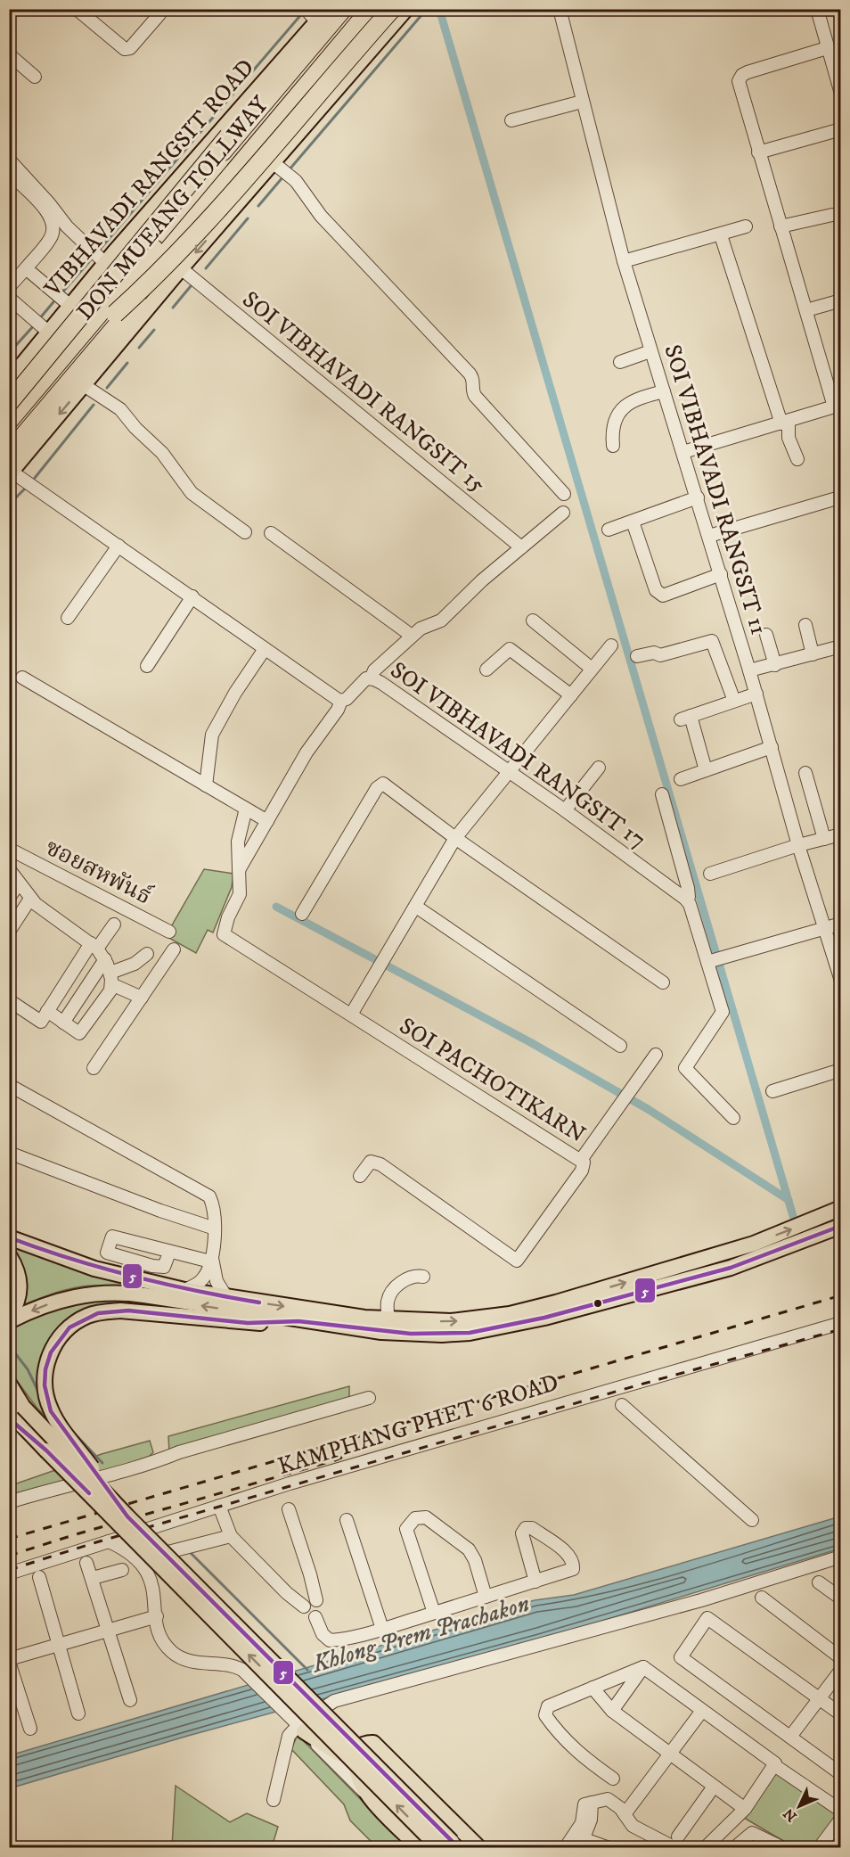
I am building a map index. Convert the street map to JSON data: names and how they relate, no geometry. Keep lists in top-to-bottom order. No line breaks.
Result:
{"streets":{"highway":["VIBHAVADI RANGSIT ROAD","DON MUEANG TOLLWAY"],"street":["SOI VIBHAVADI RANGSIT 15","SOI VIBHAVADI RANGSIT 11","SOI VIBHAVADI RANGSIT 17","ซอยสหพันธ์","SOI PACHOTIKARN","KAMPHANG PHET 6 ROAD"]},"crossings":[["SOI VIBHAVADI RANGSIT 17","SOI PACHOTIKARN"]],"water":["Khlong Prem Prachakon"],"lines":["transit line 5"],"north":"bottom left"}
